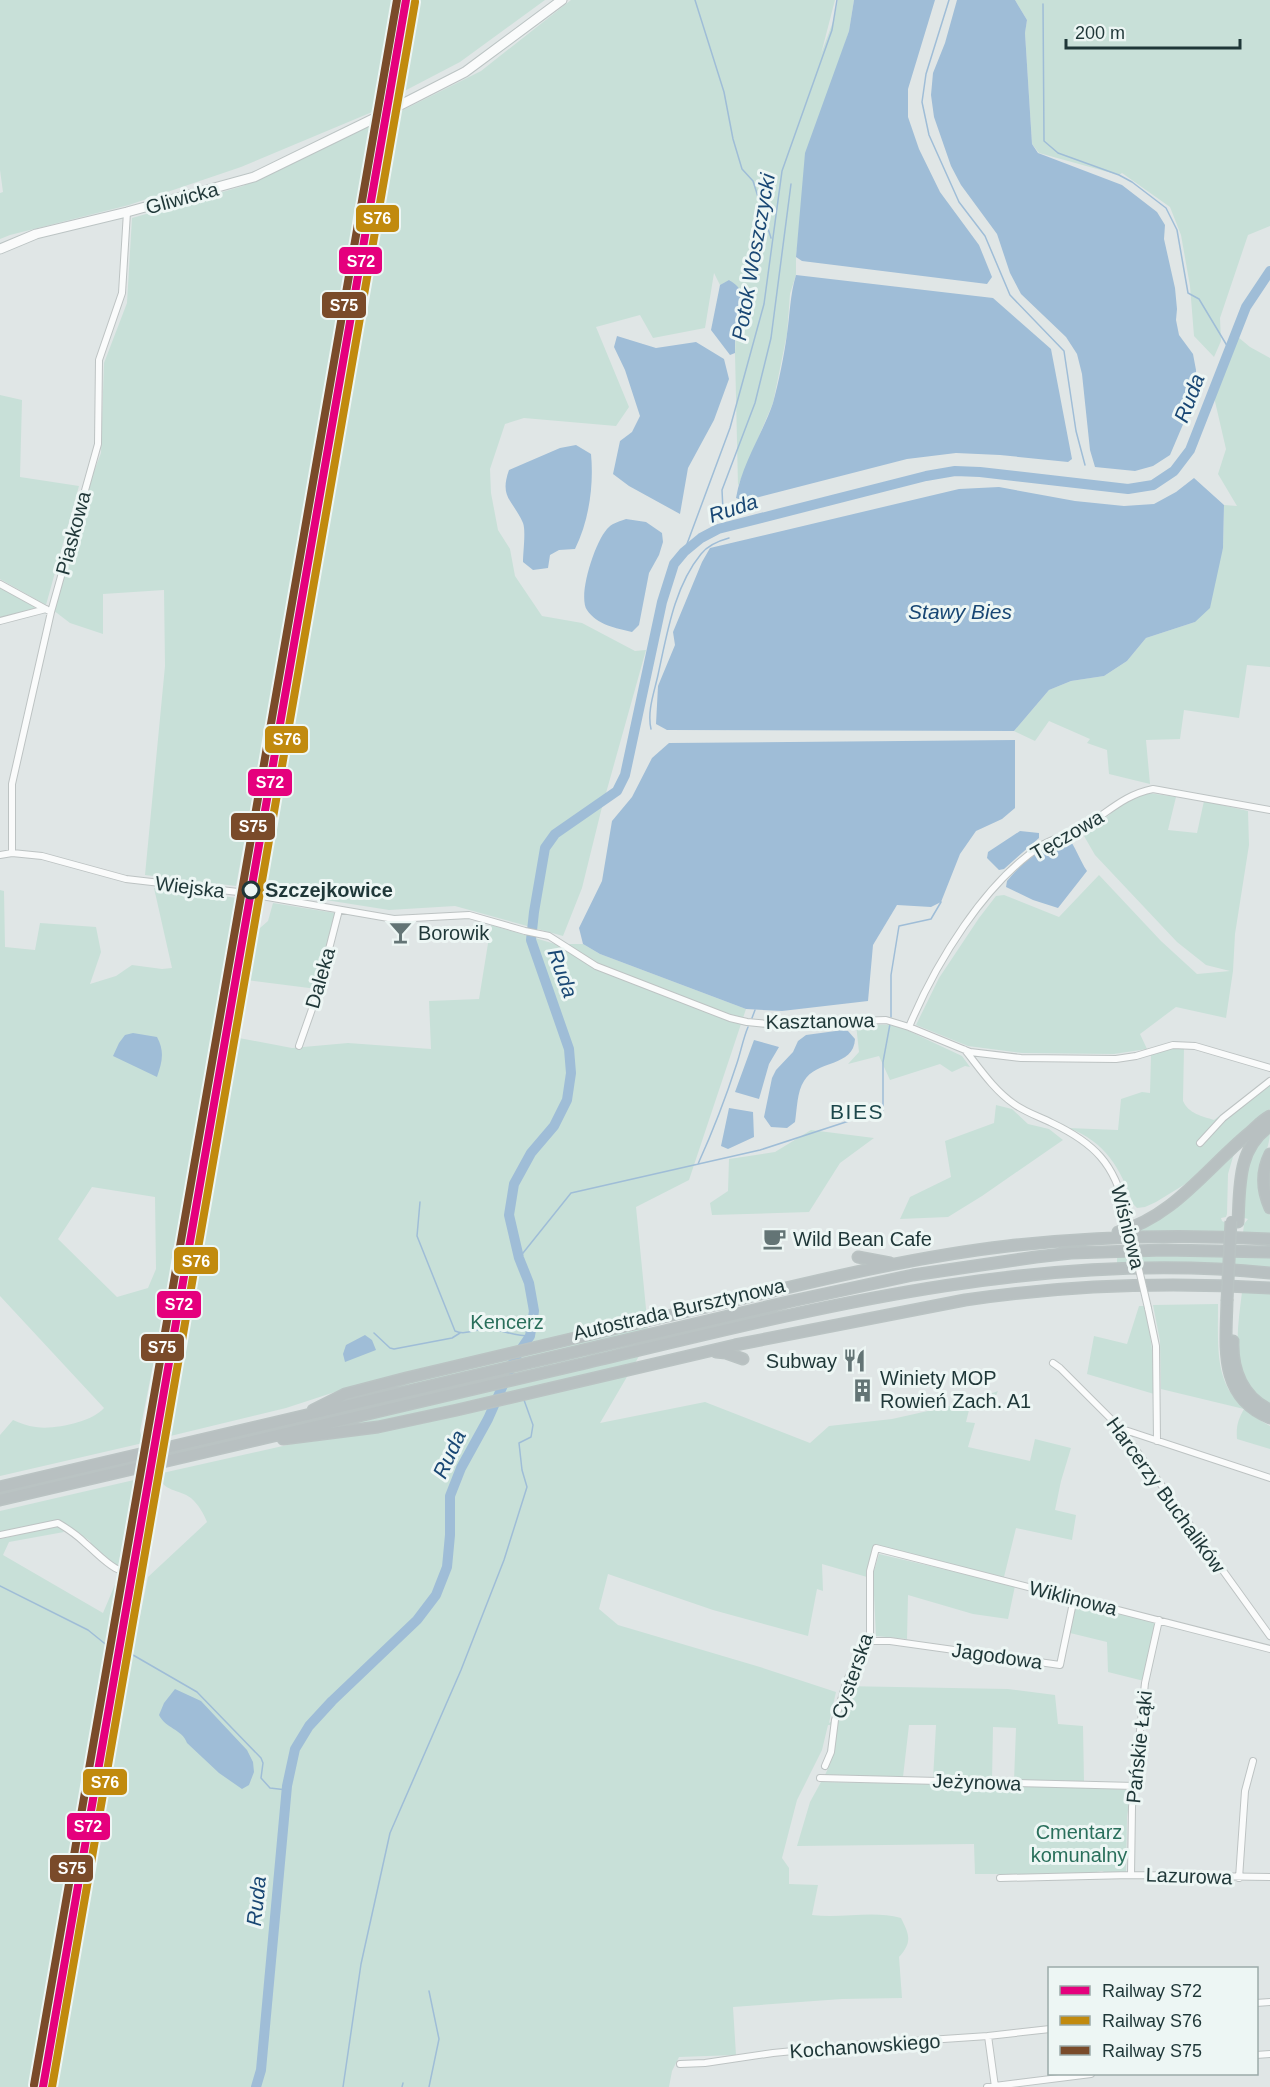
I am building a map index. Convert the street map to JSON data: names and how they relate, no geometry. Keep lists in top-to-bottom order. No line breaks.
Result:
{"streets":{"highway":["Autostrada Bursztynowa"],"main road":["Gliwicka"],"street":["Piaskowa","Tęczowa","Wiejska","Daleka","Kasztanowa","Wiśniowa","Harcerzy Buchalików","Wiklinowa","Jagodowa","Cysterska","Pańskie Łąki","Jeżynowa","Lazurowa","Kochanowskiego"]},"crossings":[["Gliwicka","Piaskowa"],["Piaskowa","Wiejska"],["Tęczowa","Kasztanowa"],["Wiejska","Daleka"],["Wiejska","Kasztanowa"],["Kasztanowa","Wiśniowa"],["Wiklinowa","Jagodowa"],["Wiklinowa","Cysterska"],["Wiklinowa","Pańskie Łąki"],["Jagodowa","Cysterska"],["Pańskie Łąki","Jeżynowa"],["Pańskie Łąki","Lazurowa"]],"districts":["BIES"],"water":["Potok Woszczycki","Ruda","Stawy Bies"],"parks":["Kencerz","Cmentarz komunalny"],"places":{"other":["Szczejkowice"],"bar":["Borowik"],"cafe":["Wild Bean Cafe"],"restaurant":["Subway"],"building":["Winiety MOP Rowień Zach. A1"]},"lines":["rail line S72","rail line S75","rail line S76"],"legend":["Railway S72","Railway S76","Railway S75"],"scale_bar":"200 m"}
